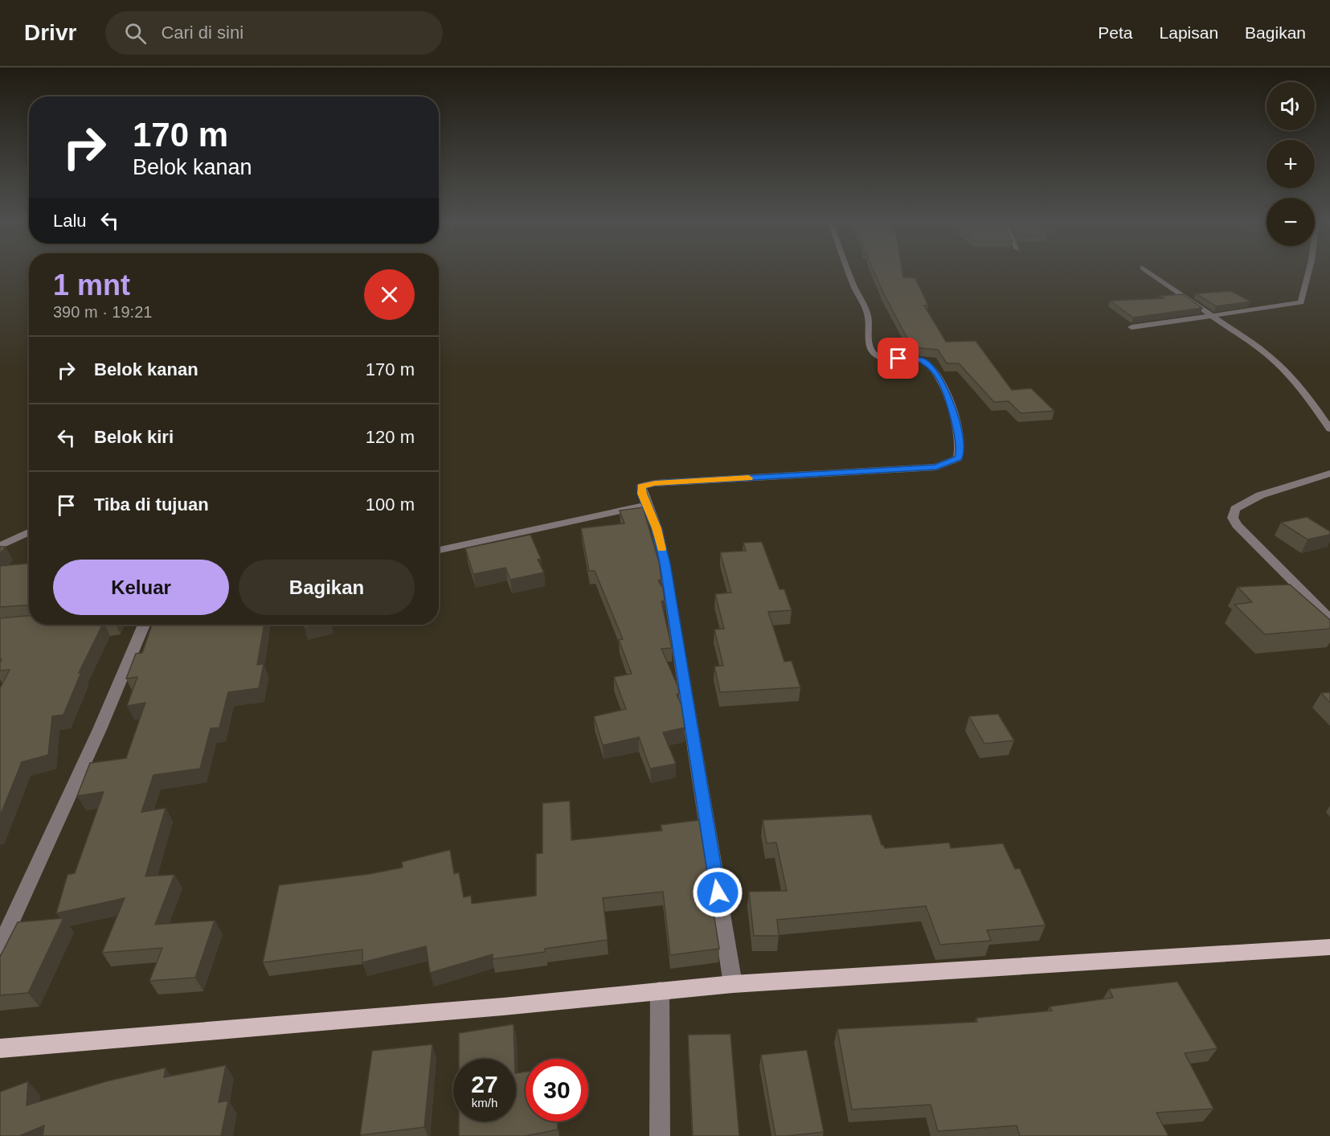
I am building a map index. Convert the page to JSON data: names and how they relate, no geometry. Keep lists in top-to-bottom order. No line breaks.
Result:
{"page":{"header":"Drivr","search":"Cari di sini","nav":["Peta","Lapisan","Bagikan"],"map_buttons":["+","−"],"turn":["170 m","Belok kanan"],"then":"Lalu","heading":["1 mnt","390 m · 19:21"],"list":[{"name":"Belok kanan","value":"170 m"},{"name":"Belok kiri","value":"120 m"},{"name":"Tiba di tujuan","value":"100 m"}],"buttons":["Keluar","Bagikan"],"speed":"27 km/h","limit":"30"}}
